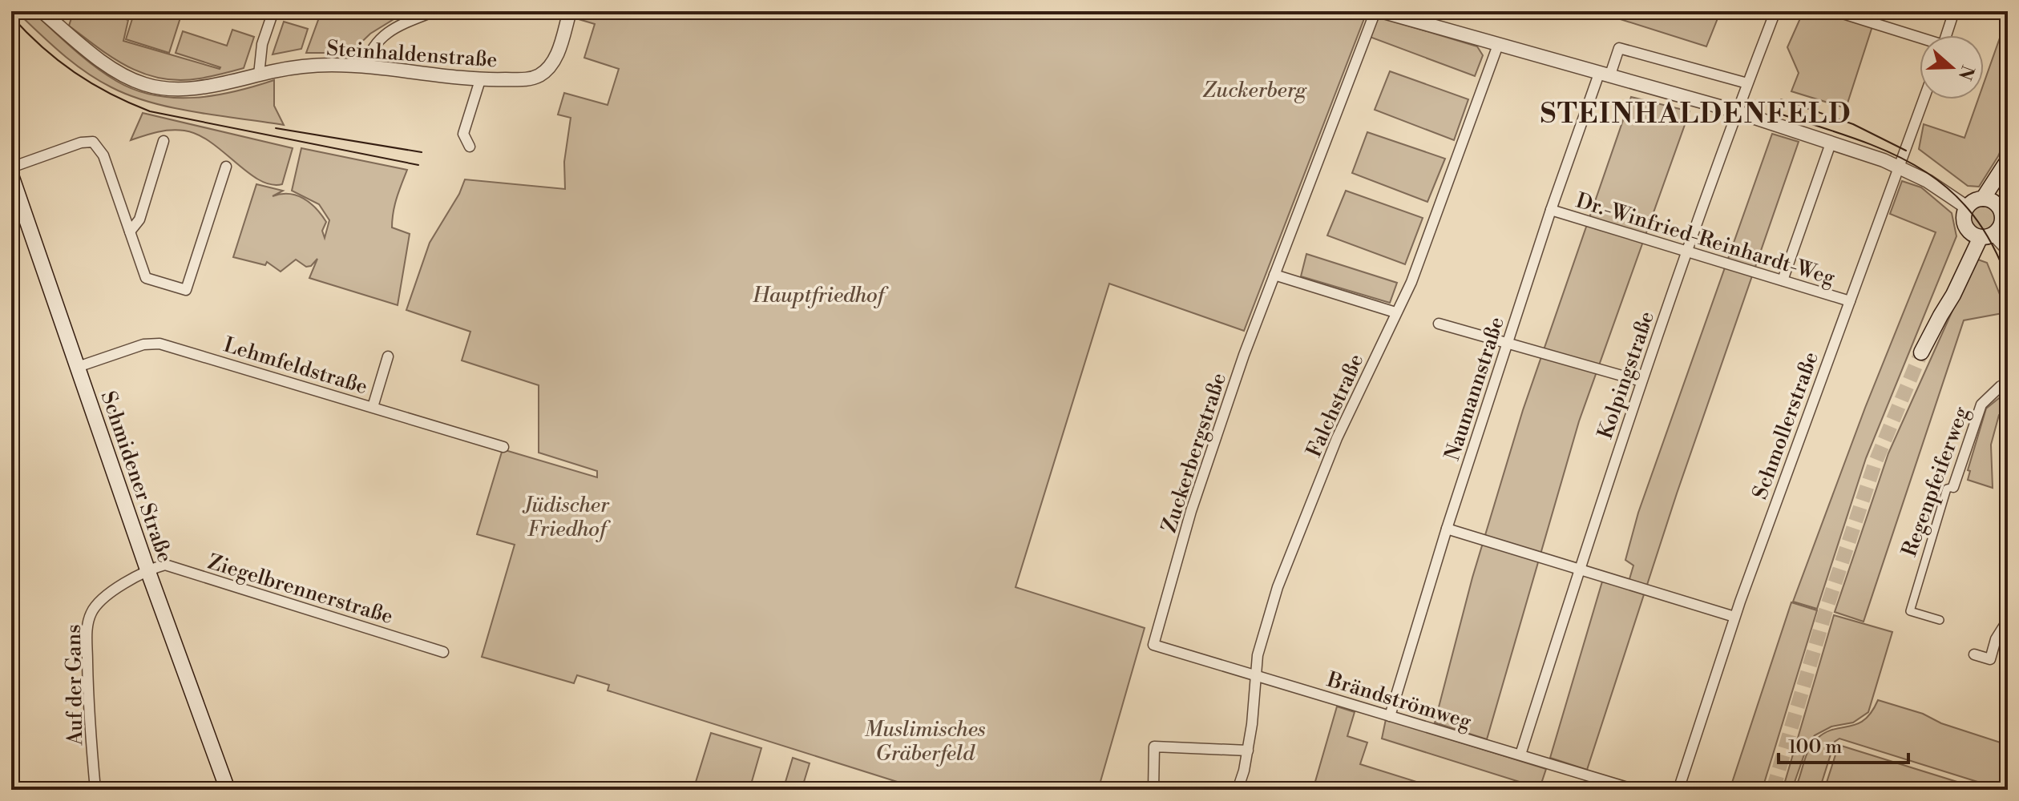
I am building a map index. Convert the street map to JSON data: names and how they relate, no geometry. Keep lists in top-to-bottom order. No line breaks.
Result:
{"streets":{"main road":["Schmidener Straße"],"street":["Steinhaldenstraße","Dr.-Winfried-Reinhardt-Weg","Lehmfeldstraße","Kolpingstraße","Naumannstraße","Falchstraße","Schmollerstraße","Zuckerbergstraße","Regenpfeiferweg","Ziegelbrennerstraße","Auf der Gans","Brändströmweg"]},"crossings":[["Dr.-Winfried-Reinhardt-Weg","Kolpingstraße"],["Dr.-Winfried-Reinhardt-Weg","Naumannstraße"],["Dr.-Winfried-Reinhardt-Weg","Schmollerstraße"],["Lehmfeldstraße","Schmidener Straße"],["Kolpingstraße","Brändströmweg"],["Naumannstraße","Brändströmweg"],["Falchstraße","Brändströmweg"],["Zuckerbergstraße","Brändströmweg"],["Schmidener Straße","Ziegelbrennerstraße"],["Schmidener Straße","Auf der Gans"]],"districts":["STEINHALDENFELD"],"parks":["Zuckerberg","Hauptfriedhof","Jüdischer Friedhof","Muslimisches Gräberfeld"],"scale_bar":"100 m","north":"right"}
